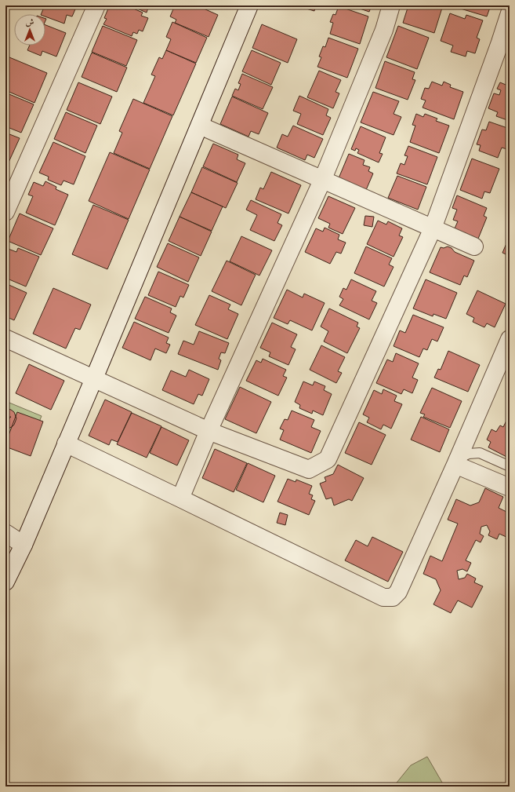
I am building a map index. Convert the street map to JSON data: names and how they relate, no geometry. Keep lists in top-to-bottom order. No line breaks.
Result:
{"north":"top"}
